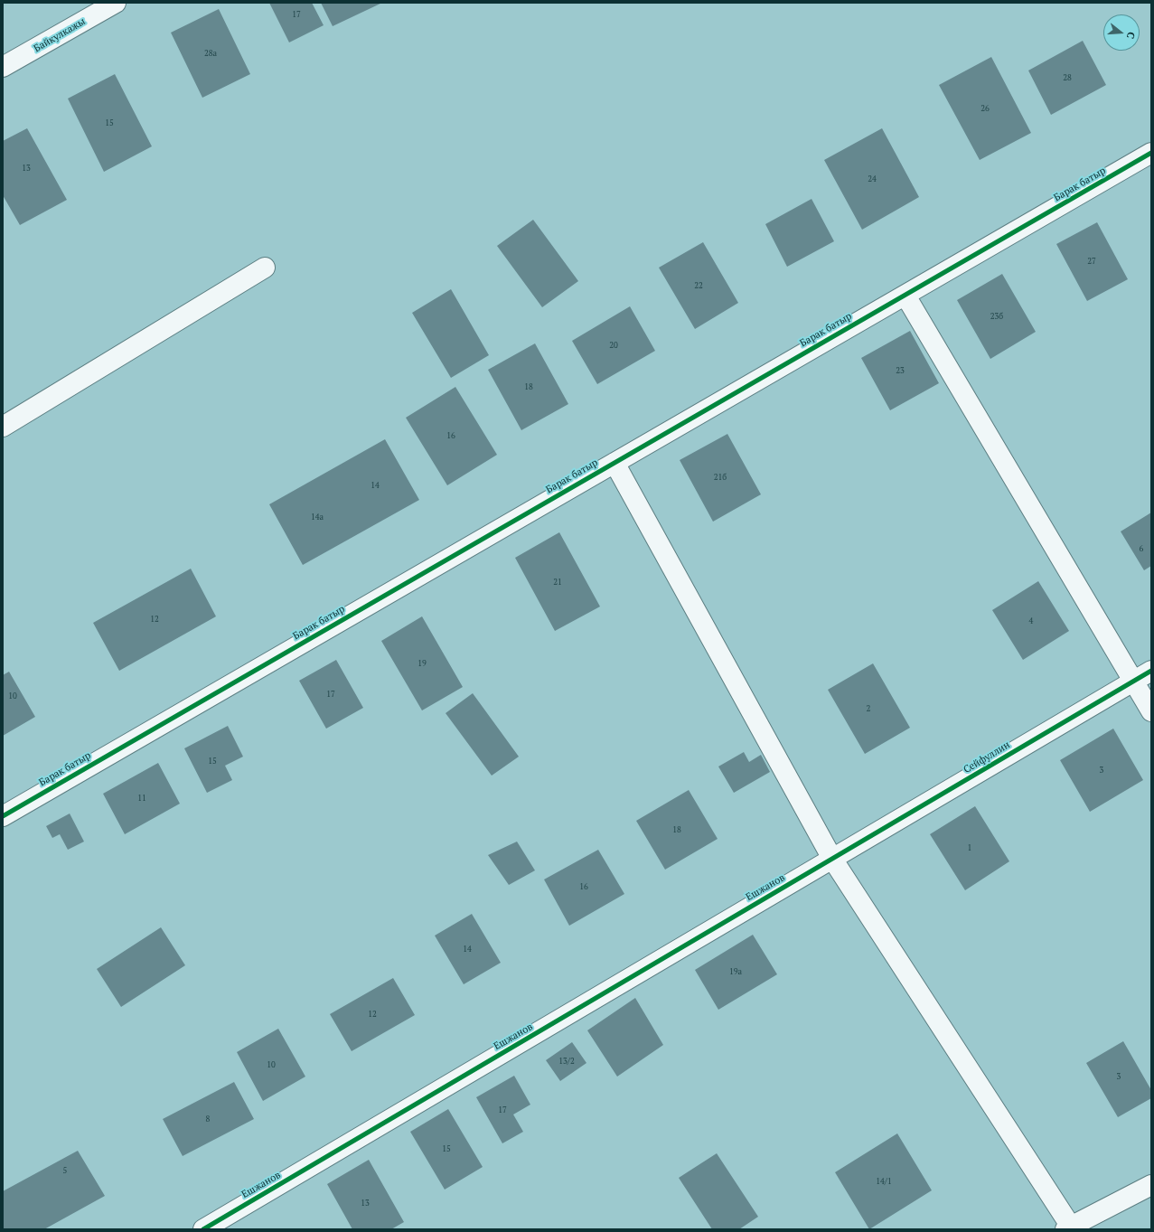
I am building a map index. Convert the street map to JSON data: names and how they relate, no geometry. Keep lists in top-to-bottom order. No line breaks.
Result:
{"streets":{"street":["Байкулкажы","Барак батыр","Сейфуллин","Ешжанов"]},"crossings":[["Сейфуллин","Ешжанов"]],"house_numbers":["17","28а","28","26","15","13","24","27","22","23б","20","23","18","16","21б","14","14а","6","21","12","4","19","17","10","2","15","3","11","18","1","16","14","19а","12","13/2","10","3","17","8","15","5","14/1","13"],"north":"right"}
